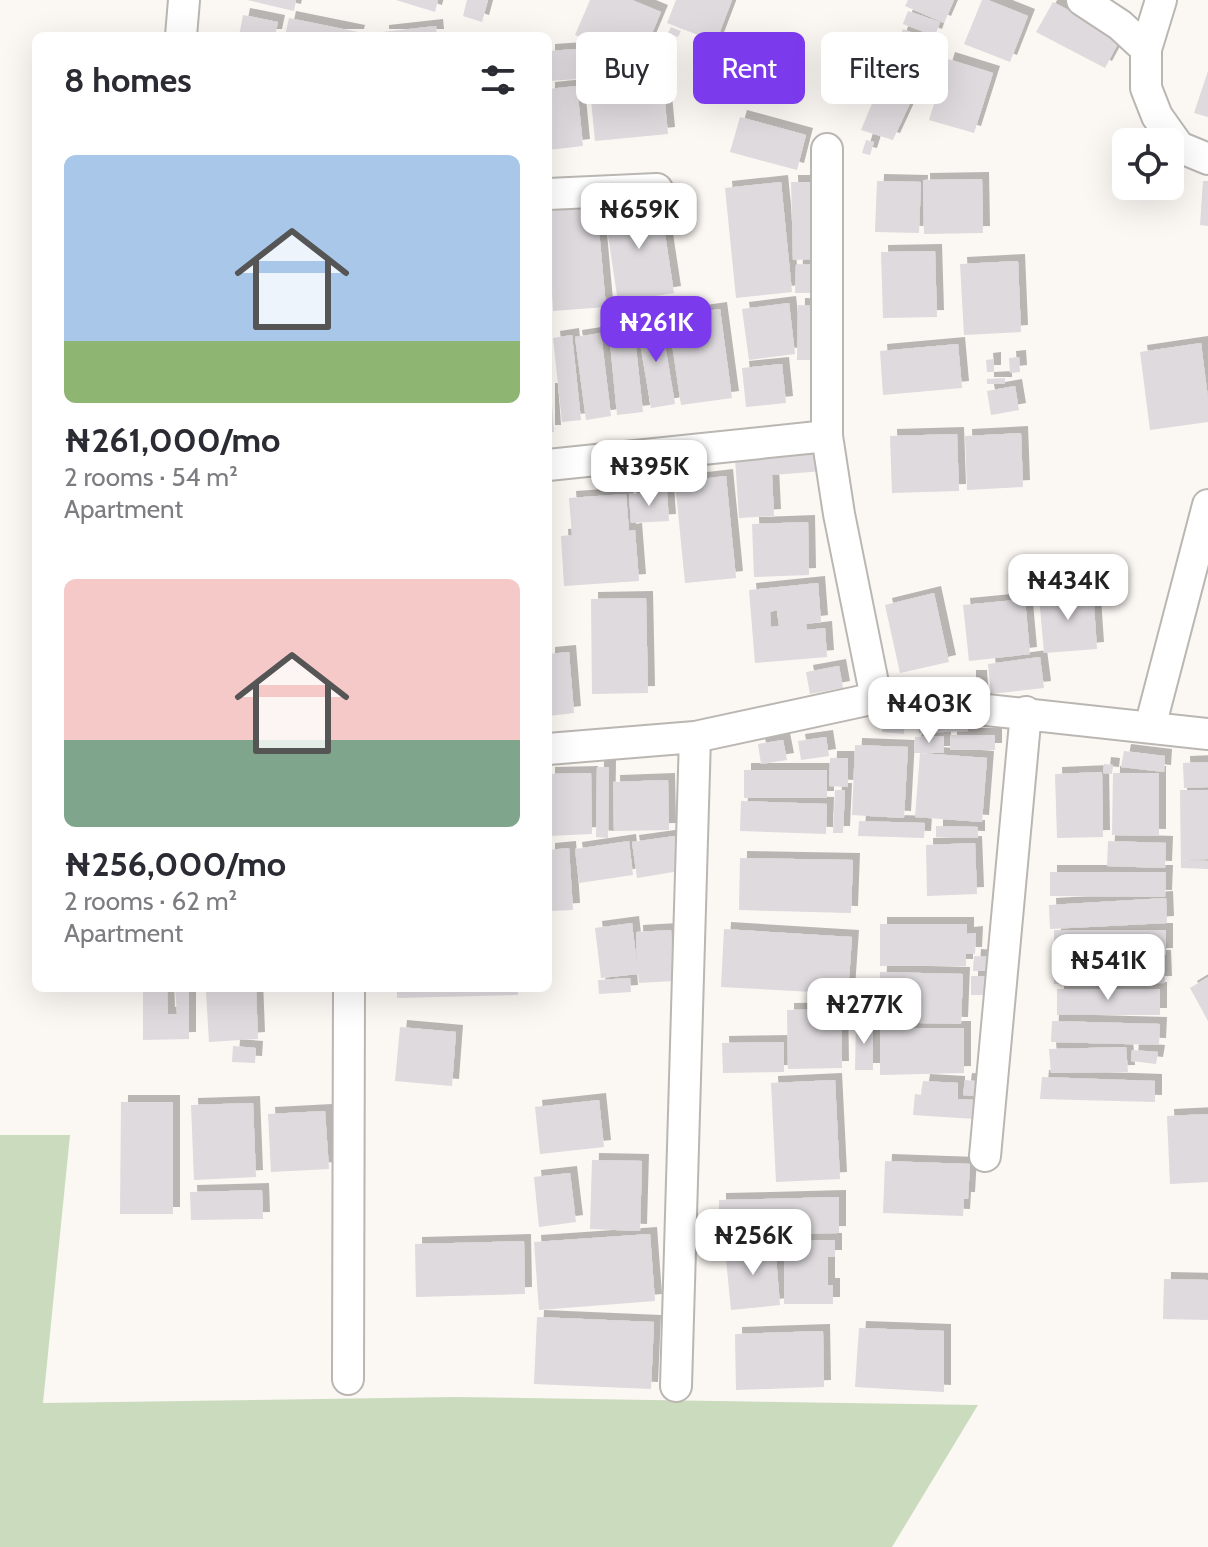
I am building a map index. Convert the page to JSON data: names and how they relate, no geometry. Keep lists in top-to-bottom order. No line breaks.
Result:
{"page":{"chip":["Buy","Rent","Filters"],"heading":"8 homes","list":[{"name":"₦261,000/mo","note":"2 rooms · 54 m² · Apartment"},{"name":"₦256,000/mo","note":"2 rooms · 62 m² · Apartment"}],"price":["₦659K","₦261K","₦395K","₦434K","₦403K","₦541K","₦277K","₦256K"]}}
